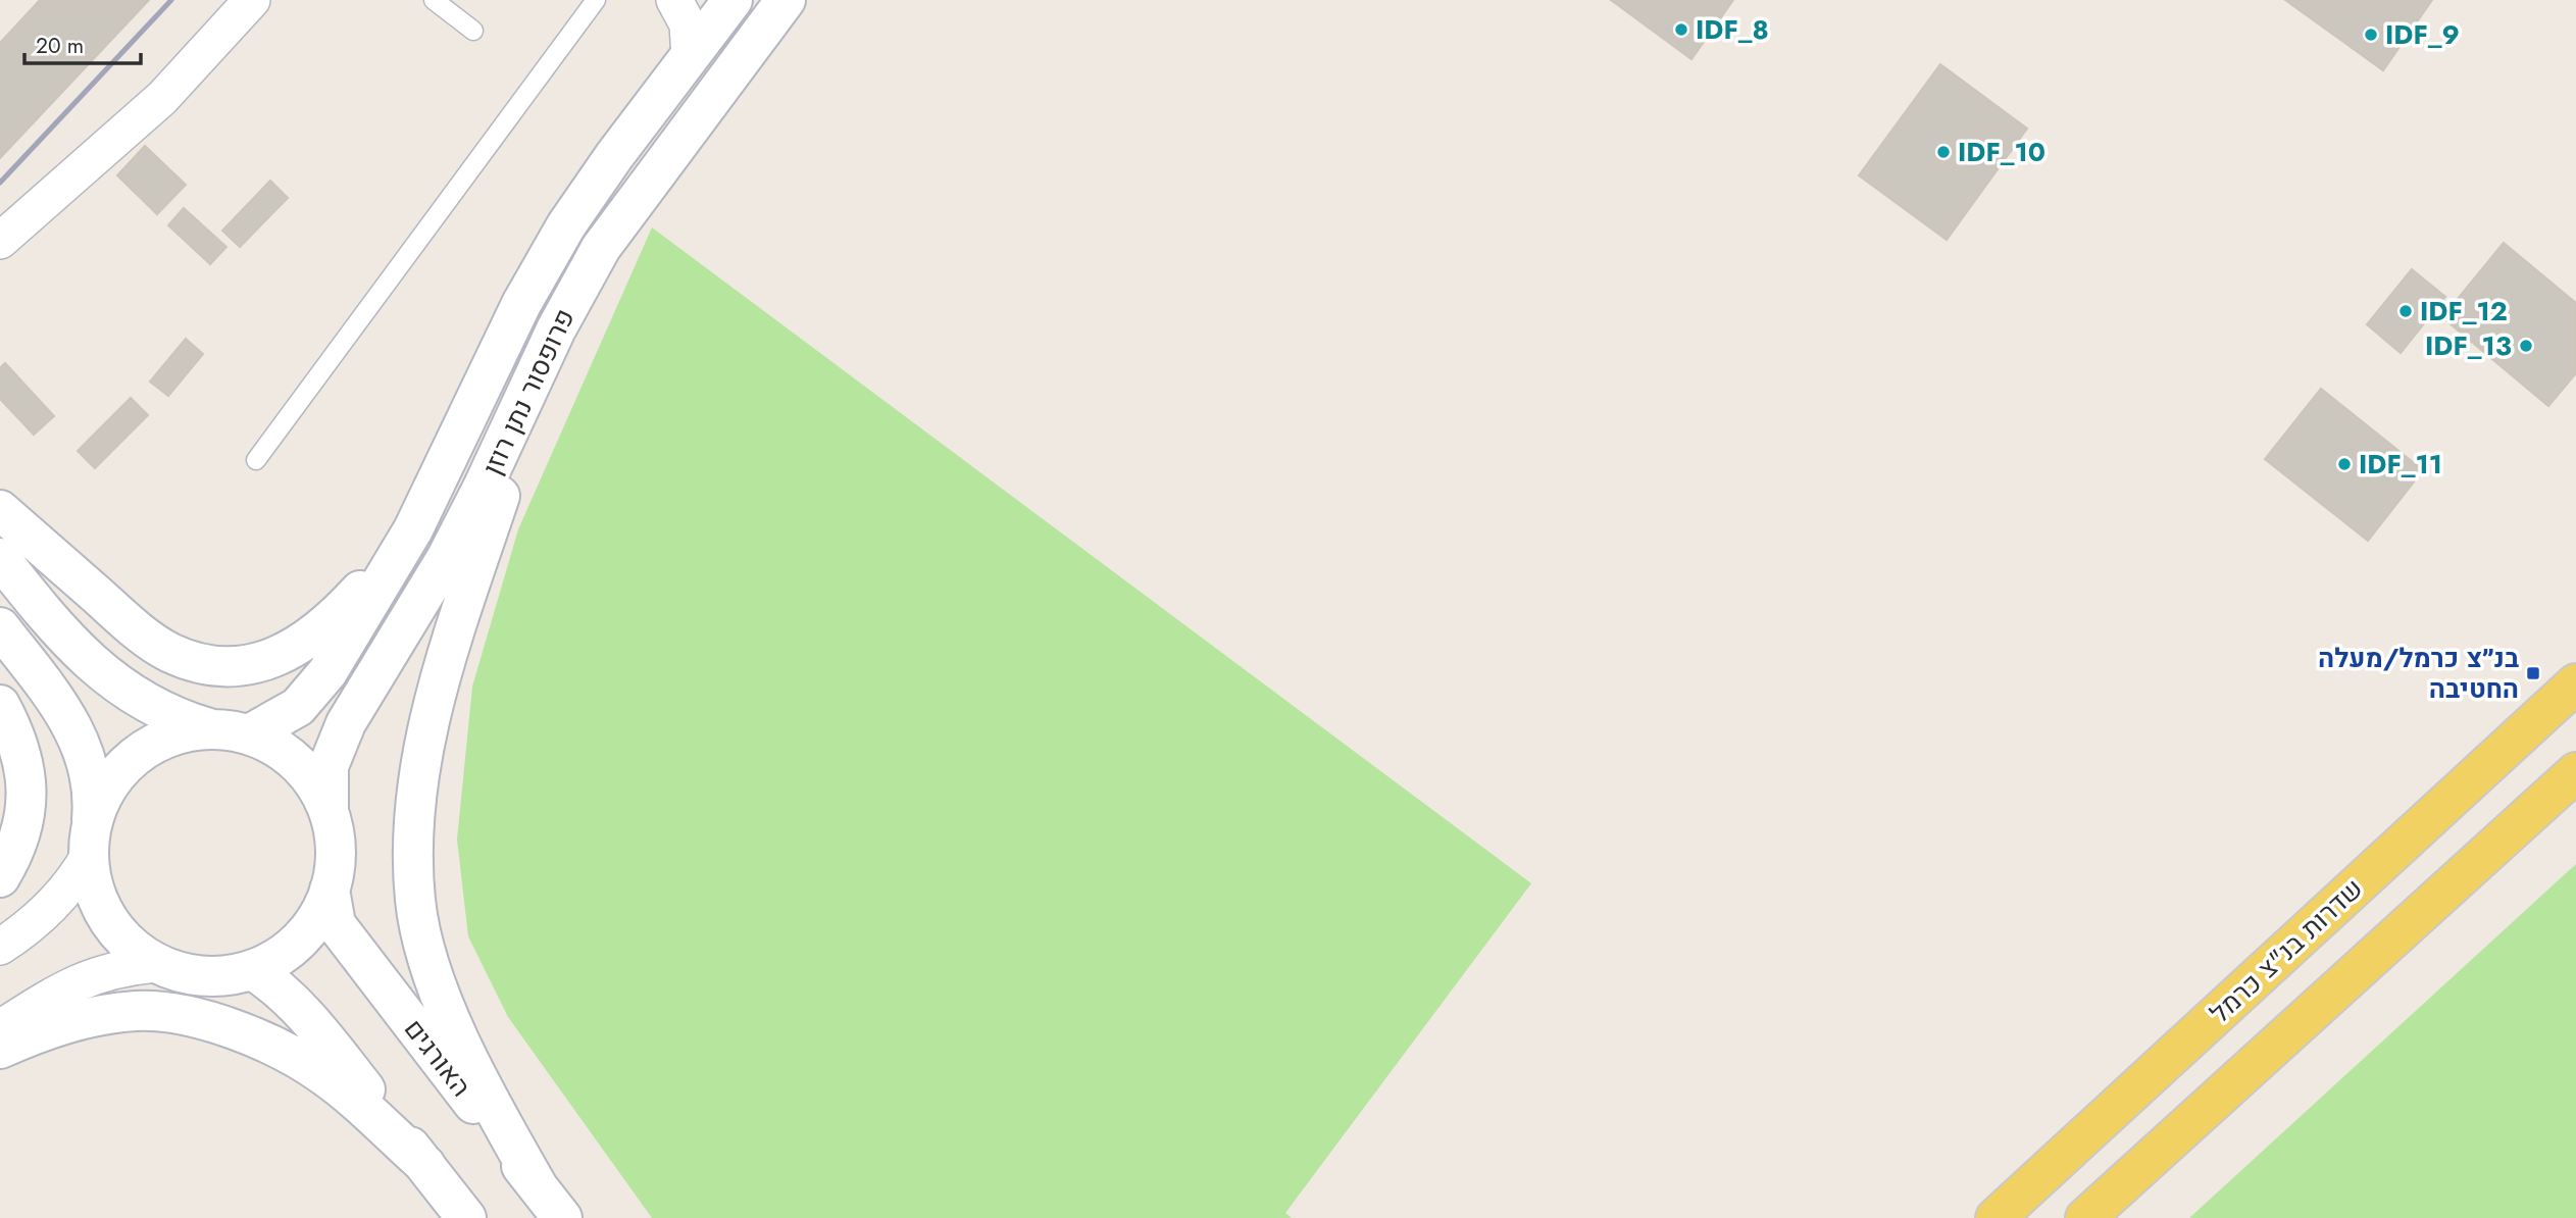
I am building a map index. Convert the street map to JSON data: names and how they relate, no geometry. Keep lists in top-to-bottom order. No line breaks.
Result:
{"streets":{"main road":["שדרות בנ\"צ כרמל"],"street":["פרופסור נתן רוזן","האורגים"]},"crossings":[["פרופסור נתן רוזן","האורגים"]],"places":{"other":["IDF_8","IDF_9","IDF_10","IDF_12","IDF_13","IDF_11"],"transit":["בנ״צ כרמל/מעלה החטיבה"]},"scale_bar":"20 m"}
